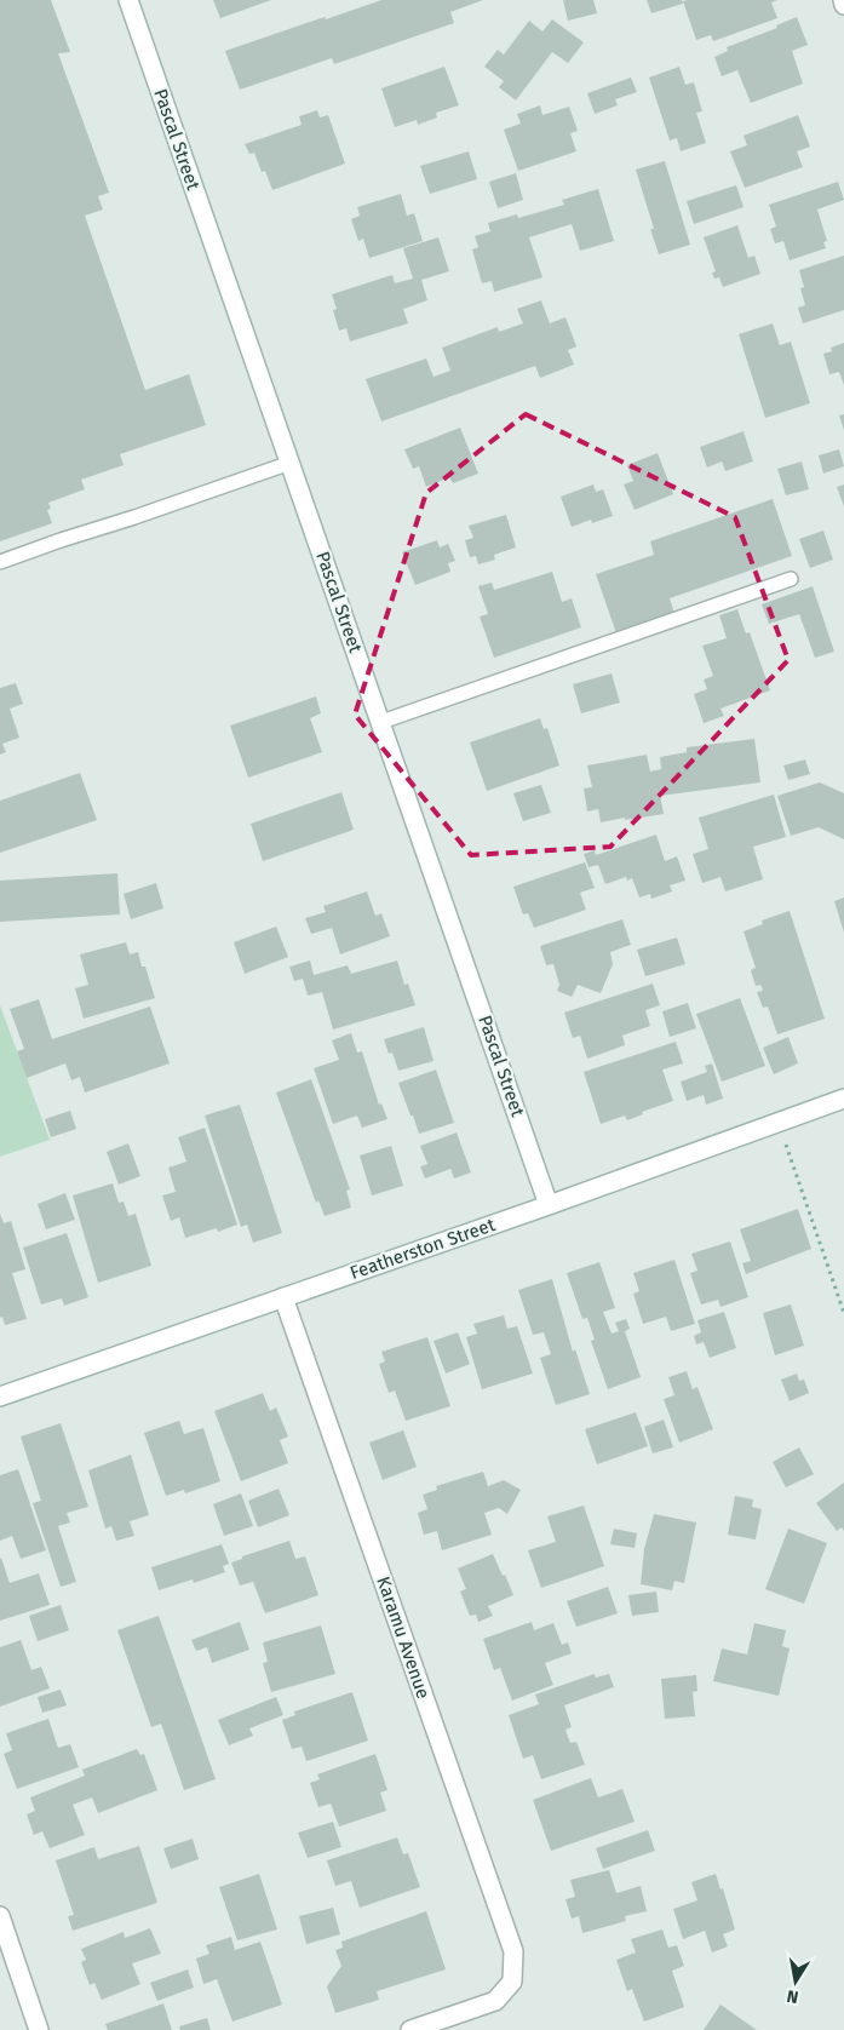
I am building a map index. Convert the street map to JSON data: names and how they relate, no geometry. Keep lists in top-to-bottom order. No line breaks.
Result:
{"streets":{"street":["Pascal Street","Featherston Street","Karamu Avenue"]},"crossings":[["Pascal Street","Featherston Street"],["Featherston Street","Karamu Avenue"]],"north":"bottom"}
